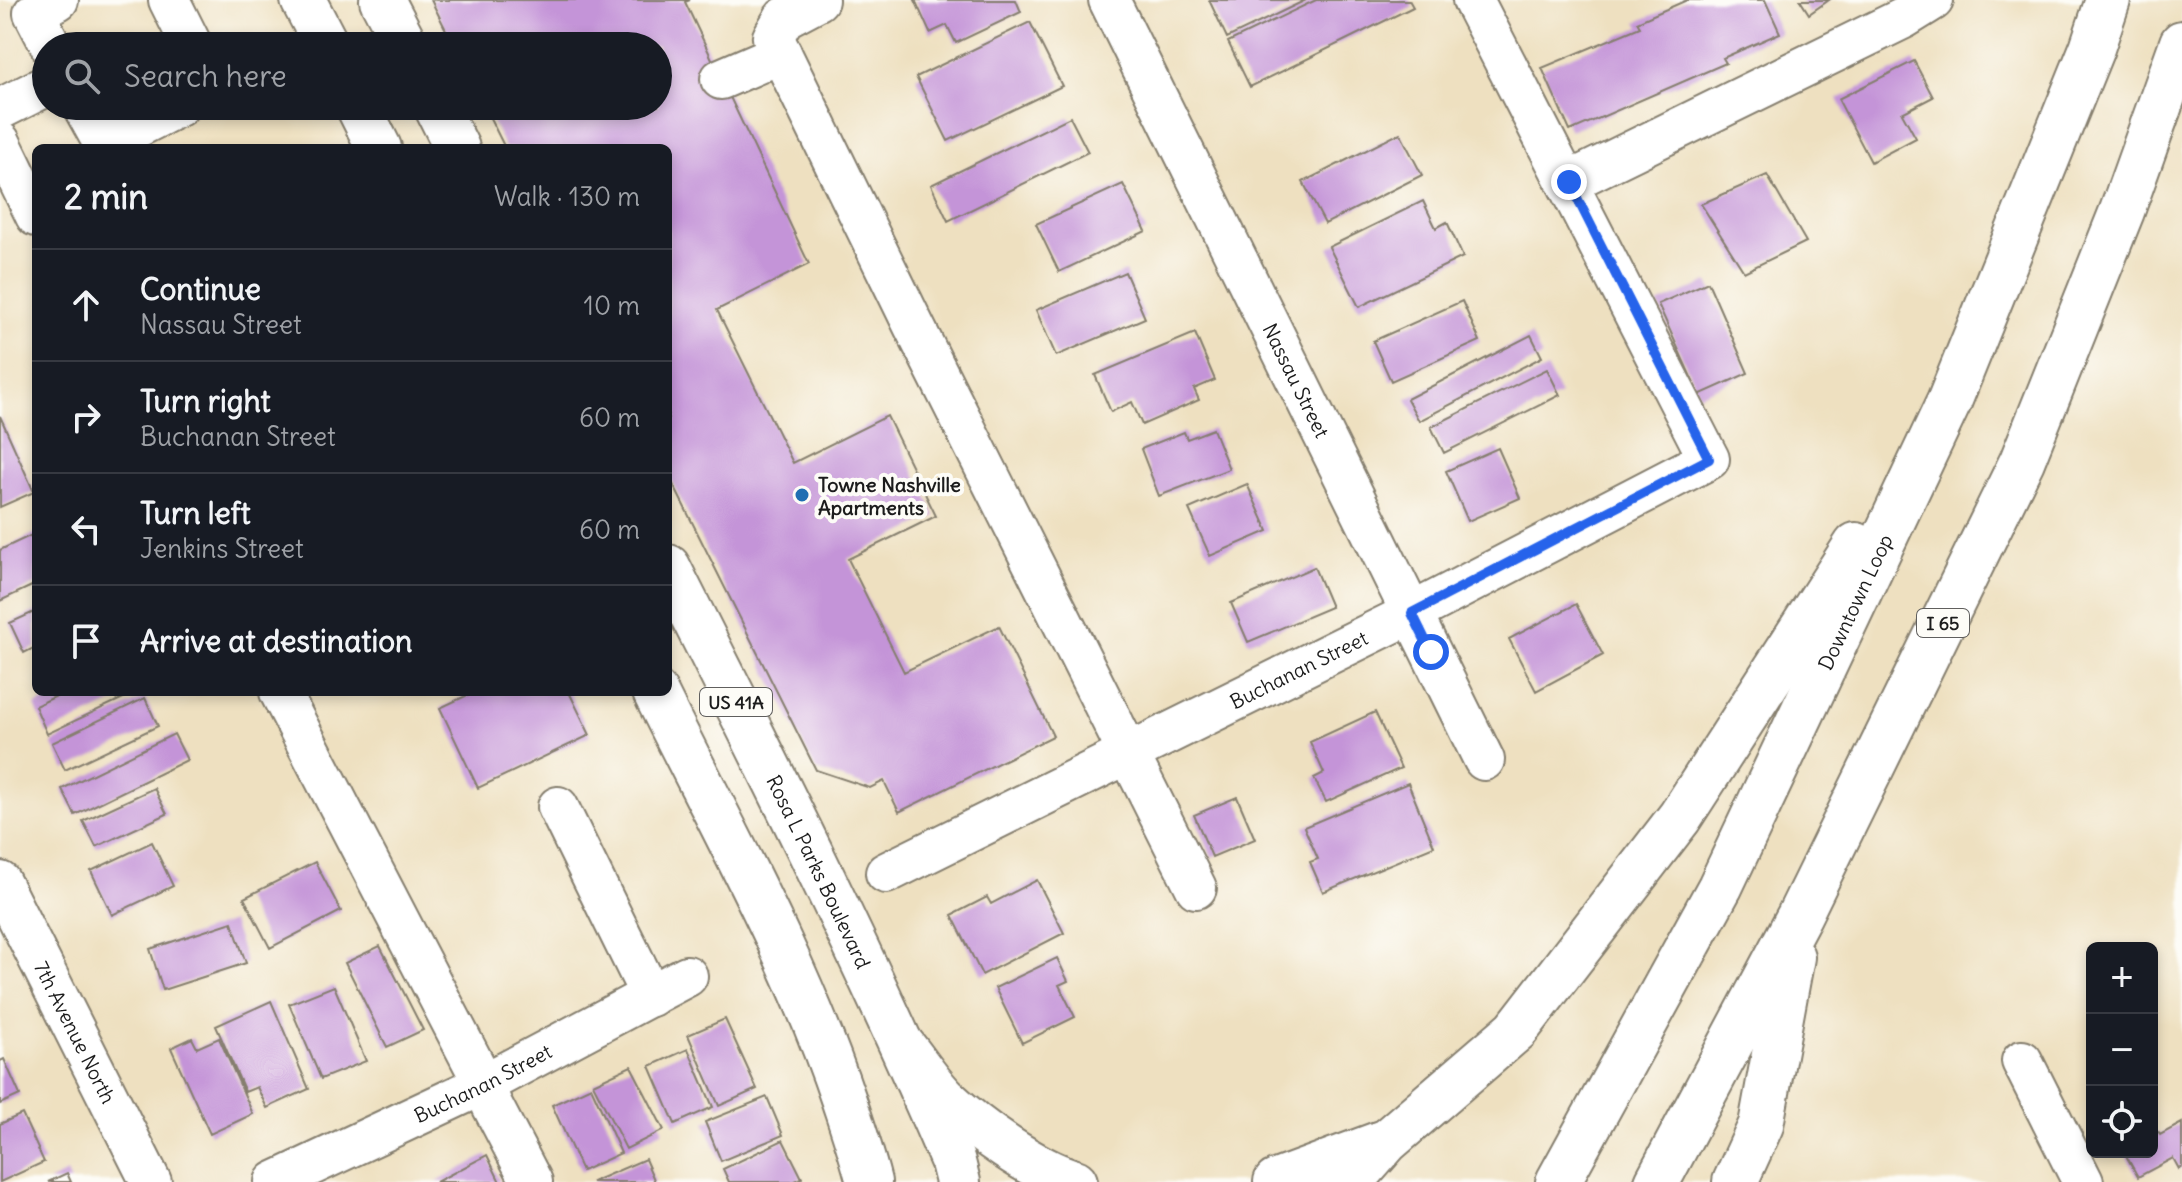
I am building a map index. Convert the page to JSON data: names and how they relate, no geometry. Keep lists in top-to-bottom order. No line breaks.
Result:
{"streets":{"main road":["Downtown Loop","I 65","US 41A","Rosa L Parks Boulevard"],"street":["Nassau Street","Buchanan Street","7th Avenue North"]},"crossings":[["Nassau Street","Buchanan Street"]],"places":["Towne Nashville Apartments"],"page":{"search":"Search here","heading":["2 min","Walk · 130 m"],"list":[["Continue","Nassau Street","10 m"],["Turn right","Buchanan Street","60 m"],["Turn left","Jenkins Street","60 m"],"Arrive at destination"],"map_buttons":["+","−"]}}
